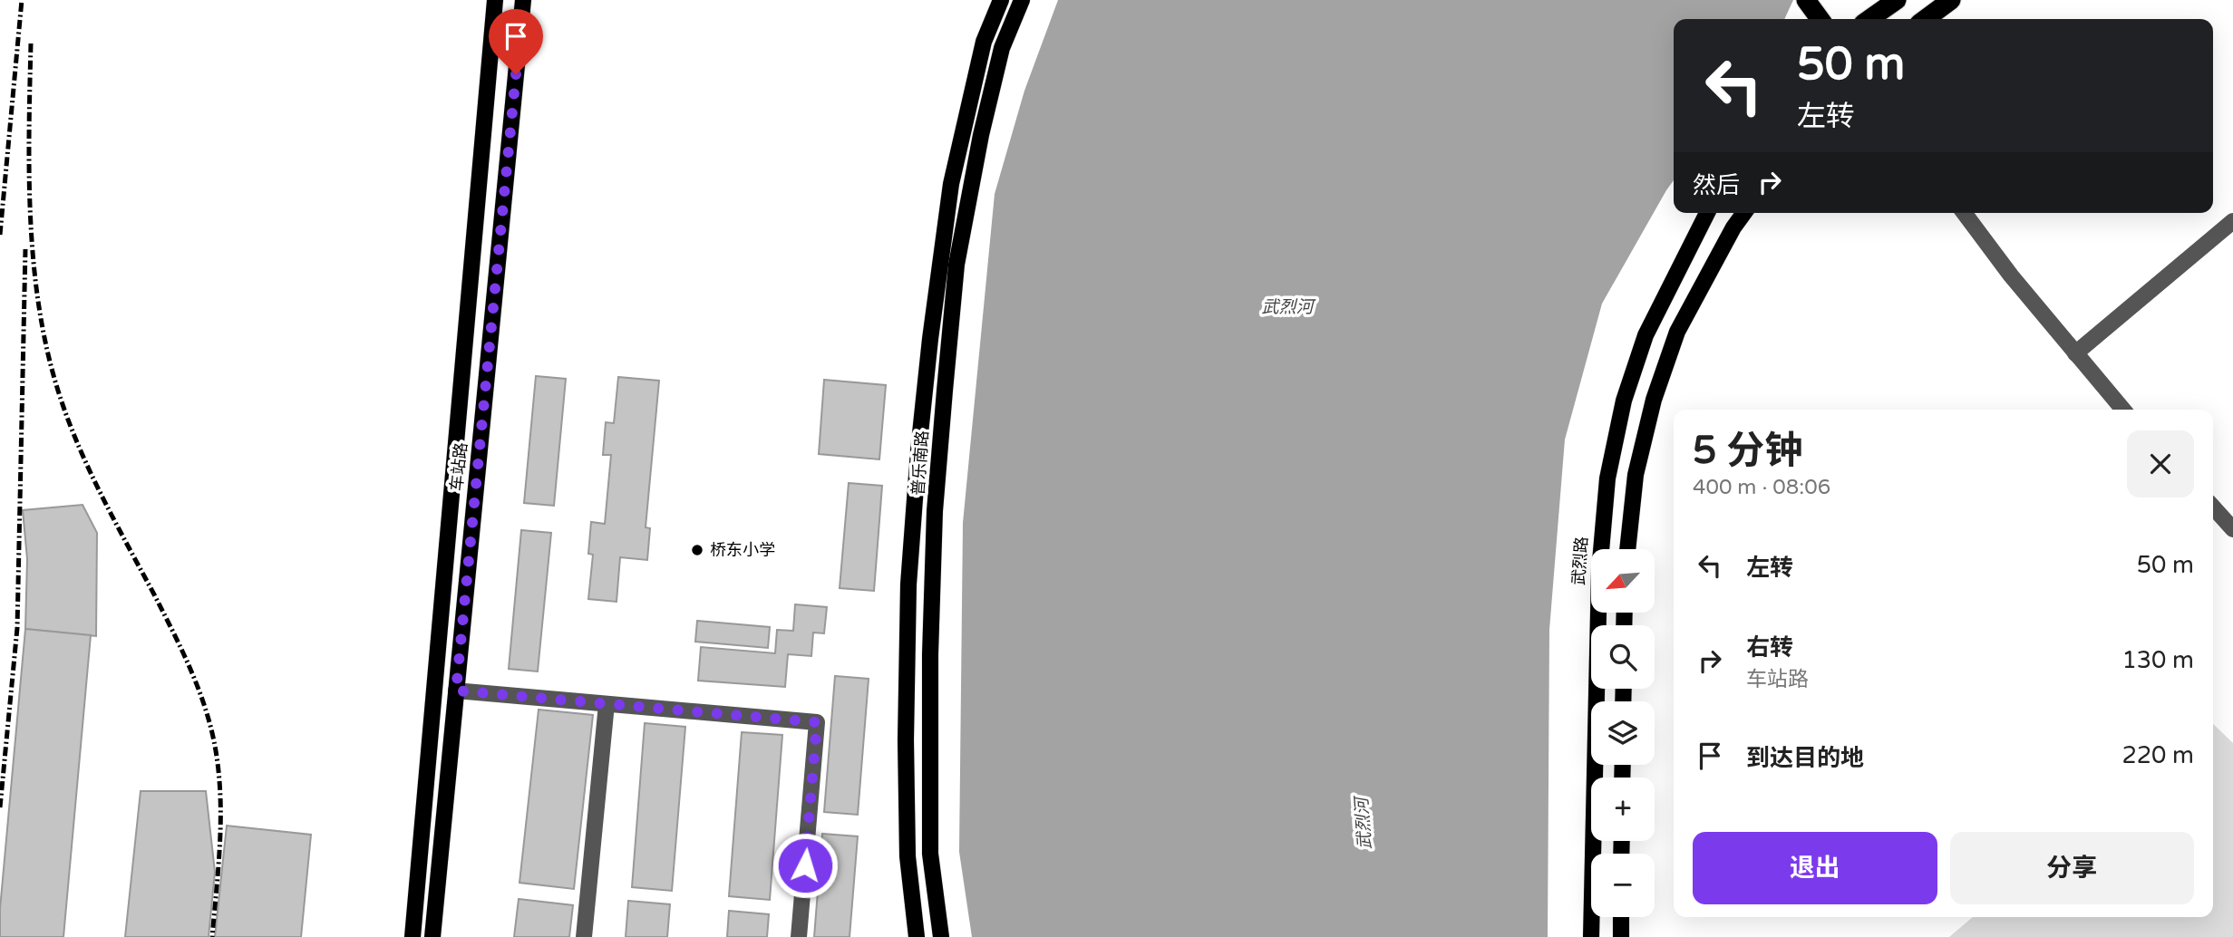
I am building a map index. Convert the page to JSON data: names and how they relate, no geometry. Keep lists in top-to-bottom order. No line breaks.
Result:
{"streets":{"main road":["普乐南路","车站路","武烈路"]},"water":["武烈河"],"places":["桥东小学"],"north":"bottom left","page":{"turn":["50 m","左转"],"then":"然后","heading":["5 分钟","400 m · 08:06"],"list":[{"name":"左转","value":"50 m"},{"name":"右转","note":"车站路","value":"130 m"},{"name":"到达目的地","value":"220 m"}],"map_buttons":["+","−"],"buttons":["退出","分享"]}}
